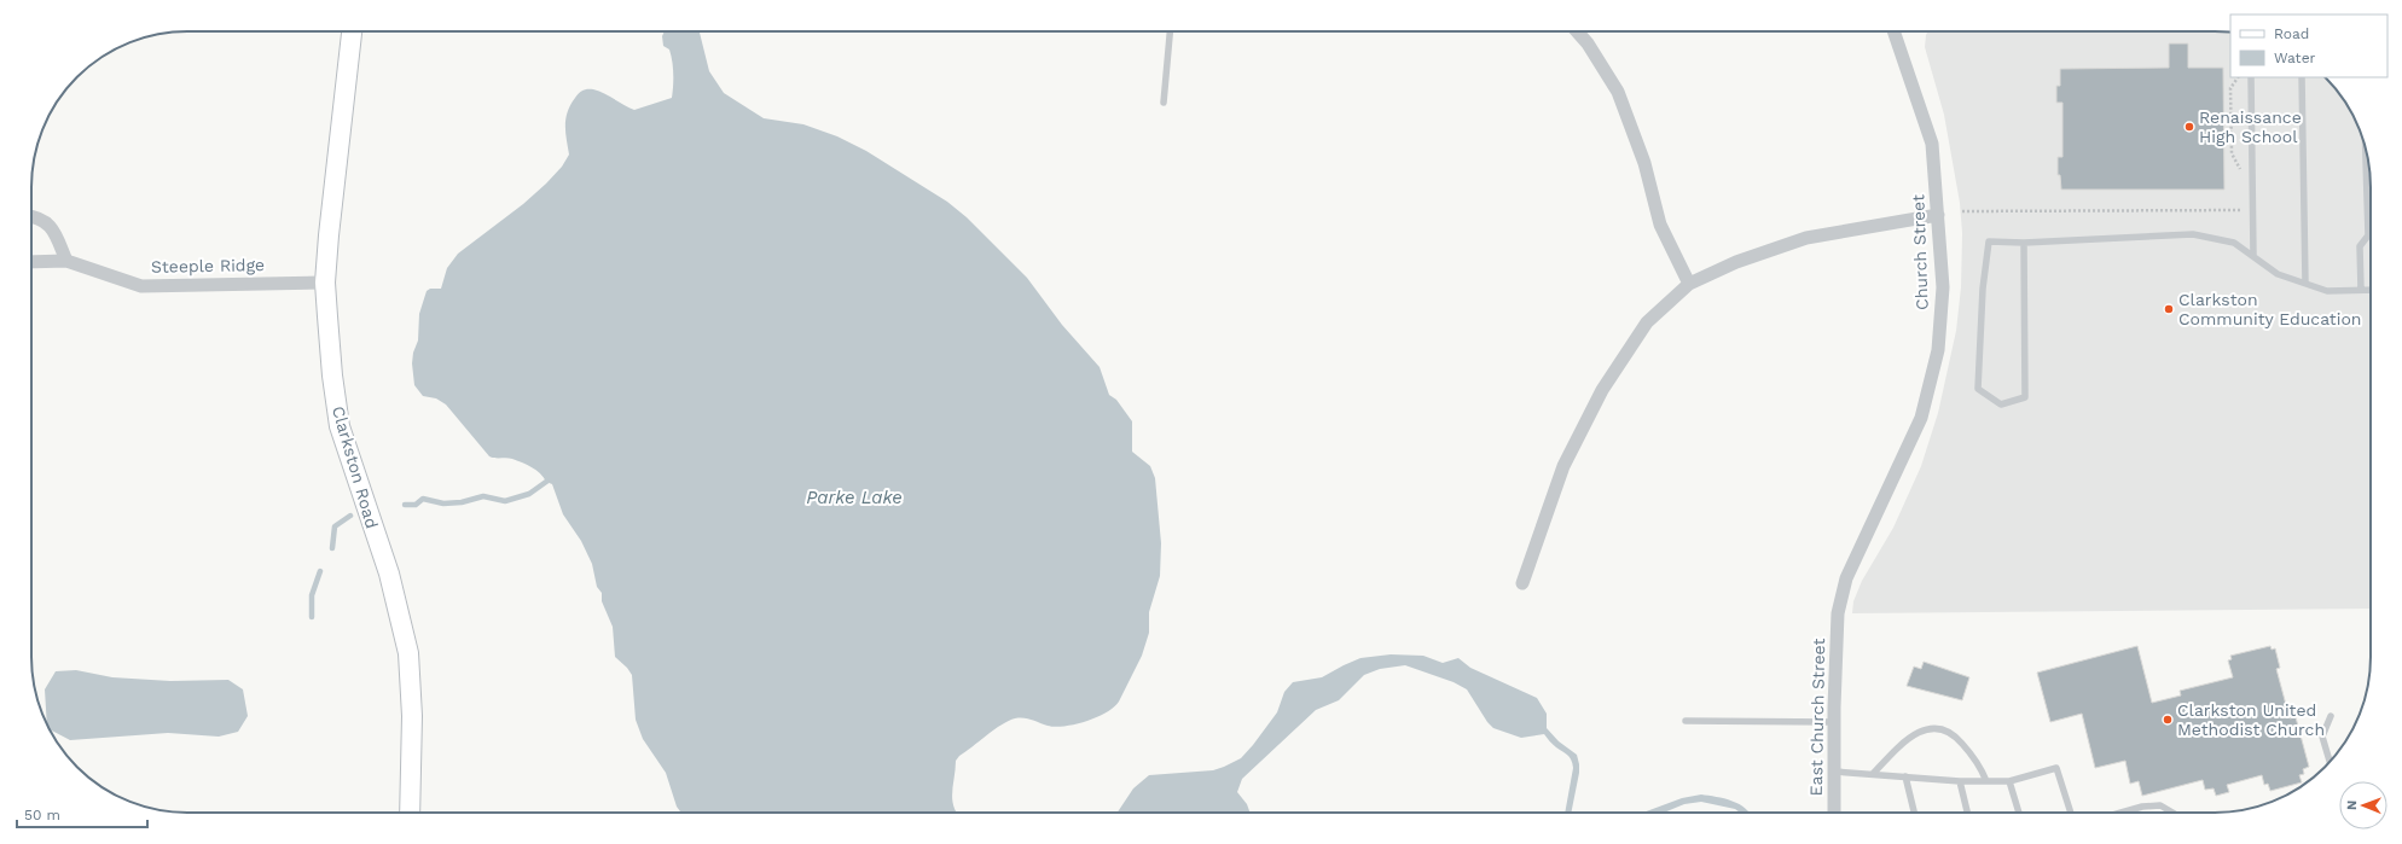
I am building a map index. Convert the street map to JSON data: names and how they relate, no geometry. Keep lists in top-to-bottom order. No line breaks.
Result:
{"streets":{"street":["Church Street","Steeple Ridge","Clarkston Road","East Church Street"]},"crossings":[["Church Street","East Church Street"],["Steeple Ridge","Clarkston Road"]],"water":["Parke Lake"],"places":["Renaissance High School","Clarkston Community Education","Clarkston United Methodist Church"],"legend":["Road","Water"],"scale_bar":"50 m","north":"left"}
